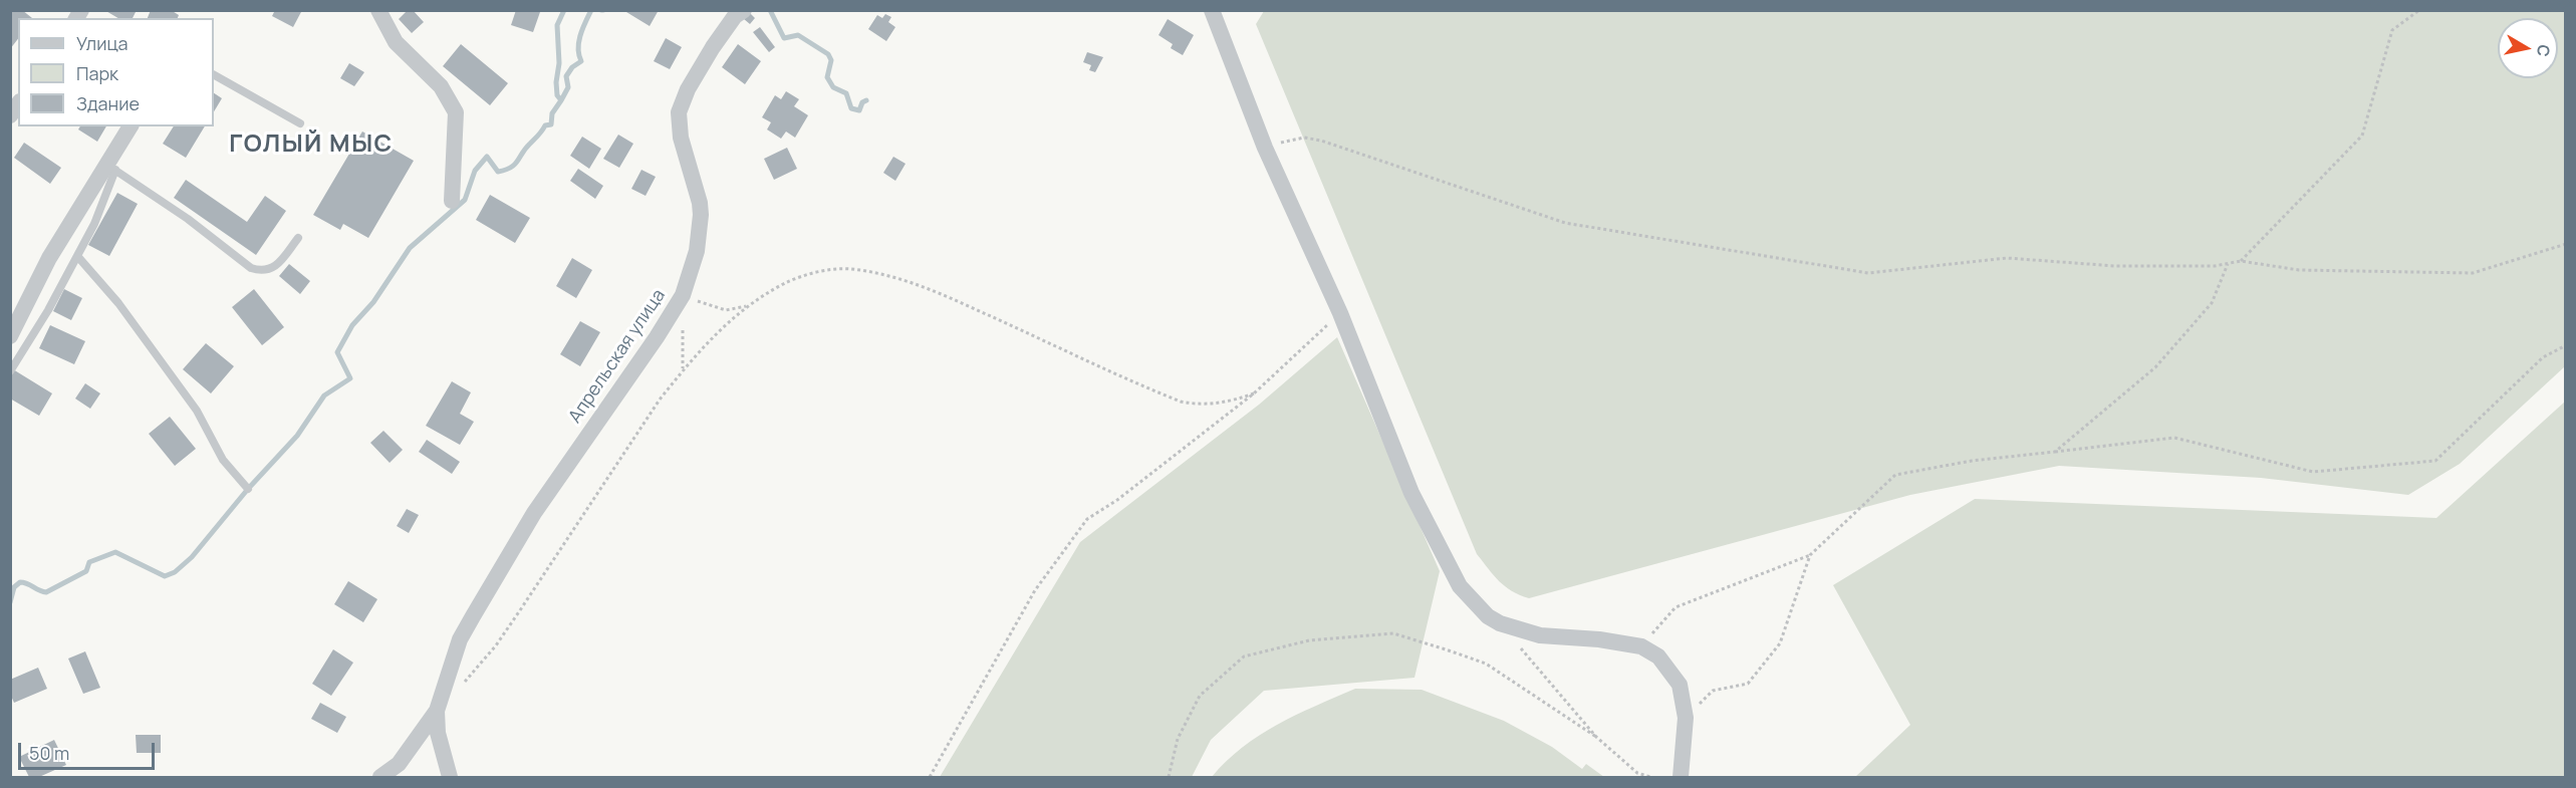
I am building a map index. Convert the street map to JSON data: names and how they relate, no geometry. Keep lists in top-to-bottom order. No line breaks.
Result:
{"streets":{"street":["Апрельская улица"]},"districts":["ГОЛЫЙ МЫС"],"legend":["Улица","Парк","Здание"],"scale_bar":"50 m","north":"right"}
